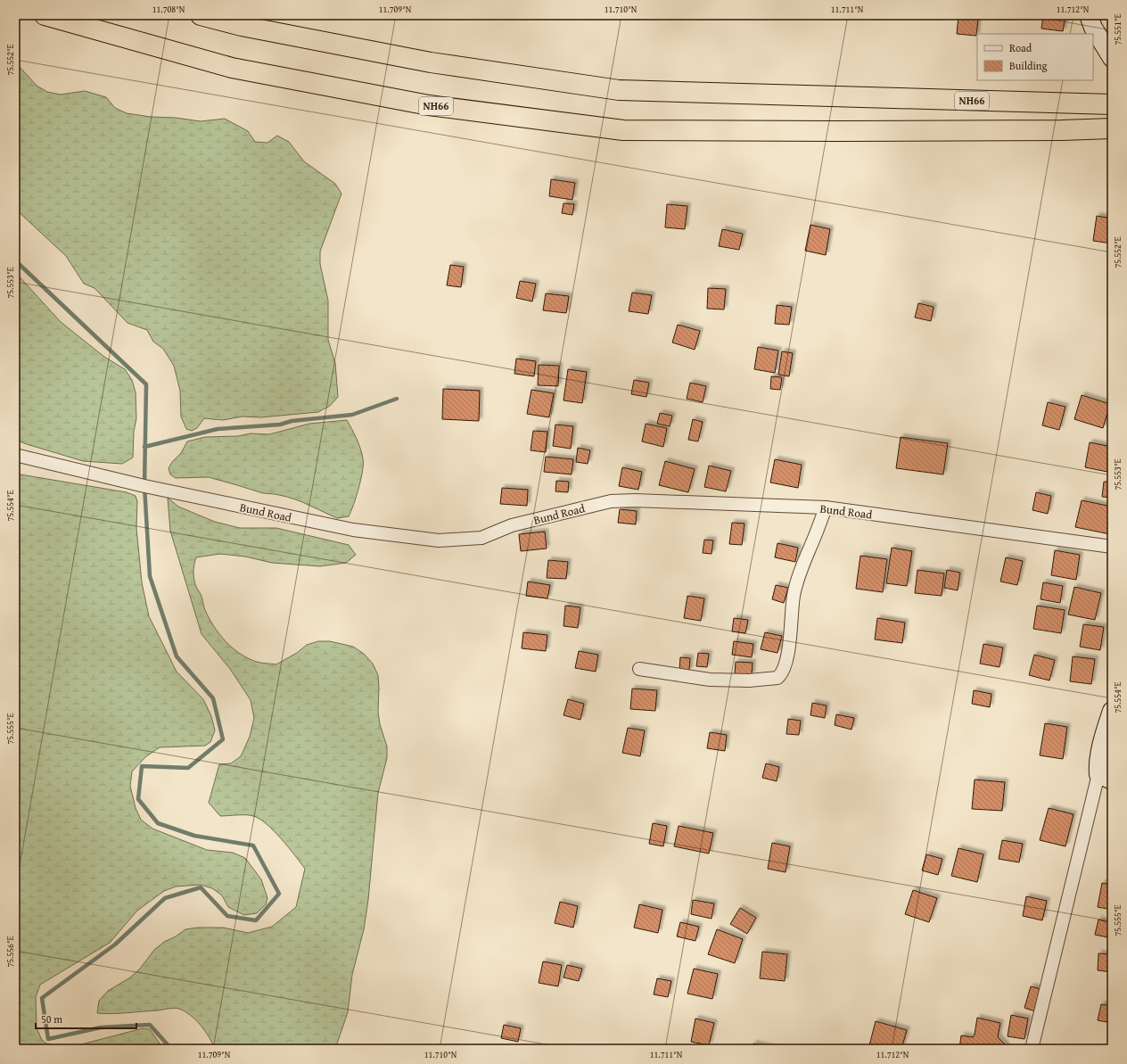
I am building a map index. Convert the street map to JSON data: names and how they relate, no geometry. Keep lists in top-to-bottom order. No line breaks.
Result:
{"streets":{"highway":["NH66"],"street":["Bund Road"]},"legend":["Road","Building"],"scale_bar":"50 m","coordinates":["11.708°N","11.709°N","11.710°N","11.711°N","11.712°N","75.551°E","75.552°E","75.553°E","75.554°E","75.555°E","75.556°E"]}
